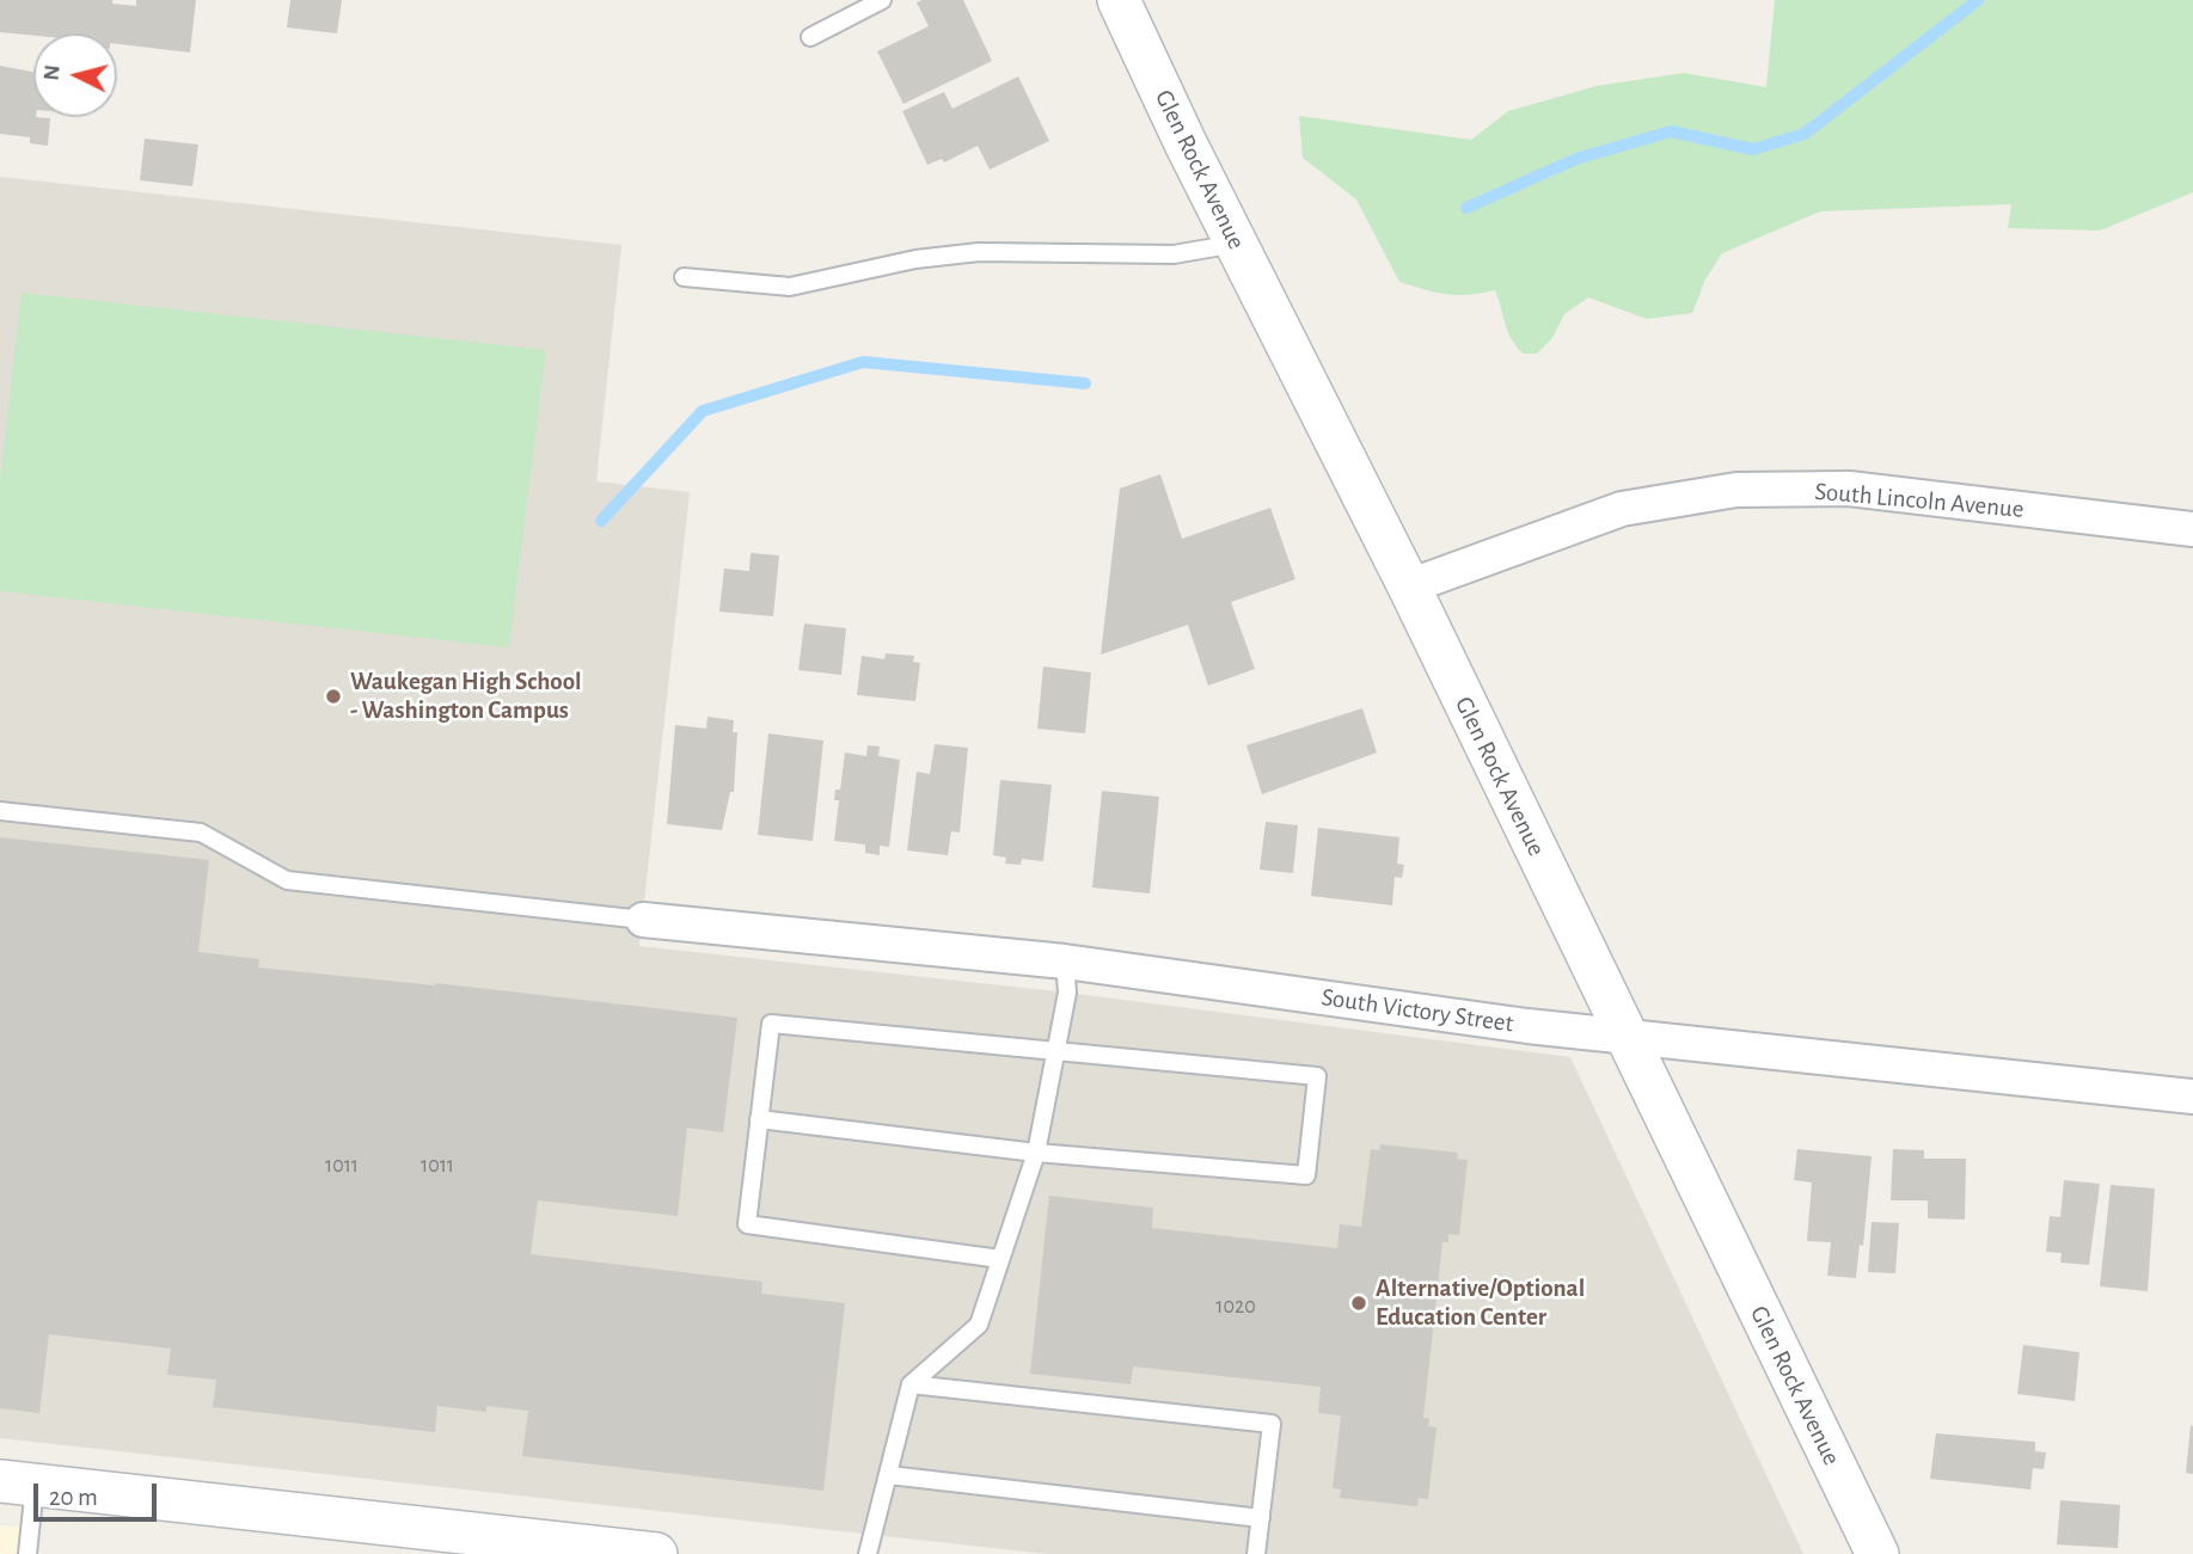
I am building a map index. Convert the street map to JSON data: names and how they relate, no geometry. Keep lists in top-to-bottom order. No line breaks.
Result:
{"streets":{"street":["Glen Rock Avenue","South Lincoln Avenue","South Victory Street"]},"crossings":[["Glen Rock Avenue","South Lincoln Avenue"],["Glen Rock Avenue","South Victory Street"]],"places":["Waukegan High School - Washington Campus","Alternative/Optional Education Center"],"house_numbers":["1011","1011","1020"],"scale_bar":"20 m","north":"left"}
